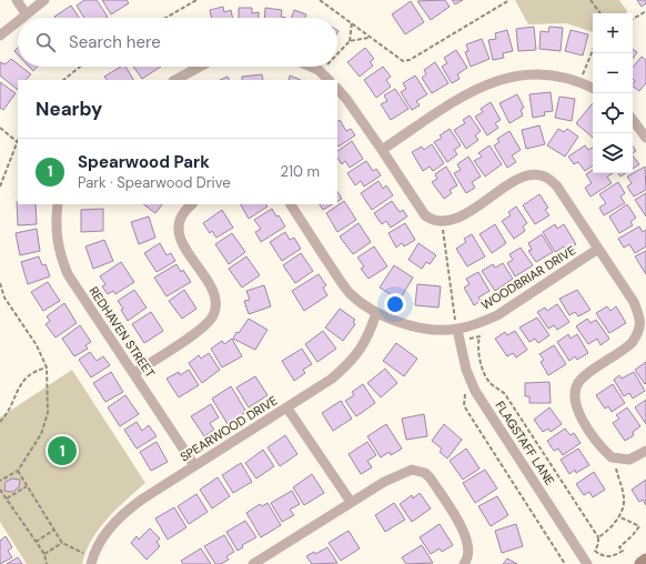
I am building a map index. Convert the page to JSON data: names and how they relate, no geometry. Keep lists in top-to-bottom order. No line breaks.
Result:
{"streets":{"street":["WOODBRIAR DRIVE","REDHAVEN STREET","SPEARWOOD DRIVE","FLAGSTAFF LANE"]},"crossings":[["WOODBRIAR DRIVE","SPEARWOOD DRIVE"],["WOODBRIAR DRIVE","FLAGSTAFF LANE"],["REDHAVEN STREET","SPEARWOOD DRIVE"]],"page":{"map_buttons":["+","−"],"search":"Search here","heading":"Nearby","list":[{"mark":"1","name":"Spearwood Park","note":"Park · Spearwood Drive","value":"210 m"}],"pins":"1"}}
